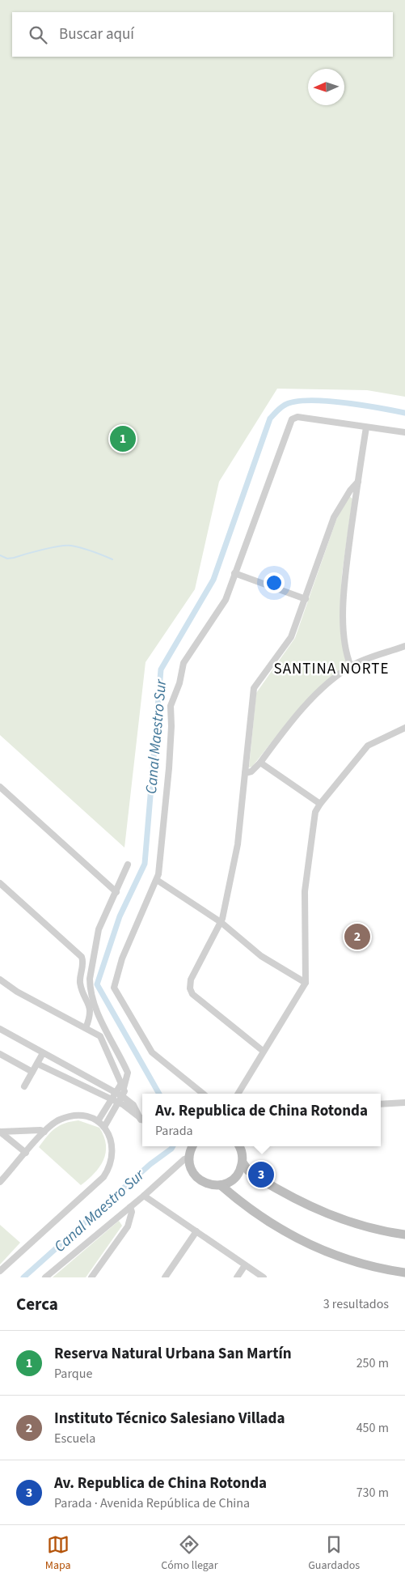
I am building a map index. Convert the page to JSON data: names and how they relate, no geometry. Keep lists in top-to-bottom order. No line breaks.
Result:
{"districts":["SANTINA NORTE"],"water":["Canal Maestro Sur"],"north":"left","page":{"search":"Buscar aquí","pins":["1","2","3"],"popup":["Av. Republica de China Rotonda","Parada"],"heading":["Cerca","3 resultados"],"list":[{"mark":"1","name":"Reserva Natural Urbana San Martín","note":"Parque","value":"250 m"},{"mark":"2","name":"Instituto Técnico Salesiano Villada","note":"Escuela","value":"450 m"},{"mark":"3","name":"Av. Republica de China Rotonda","note":"Parada · Avenida República de China","value":"730 m"}],"nav":["Mapa","Cómo llegar","Guardados"]}}
